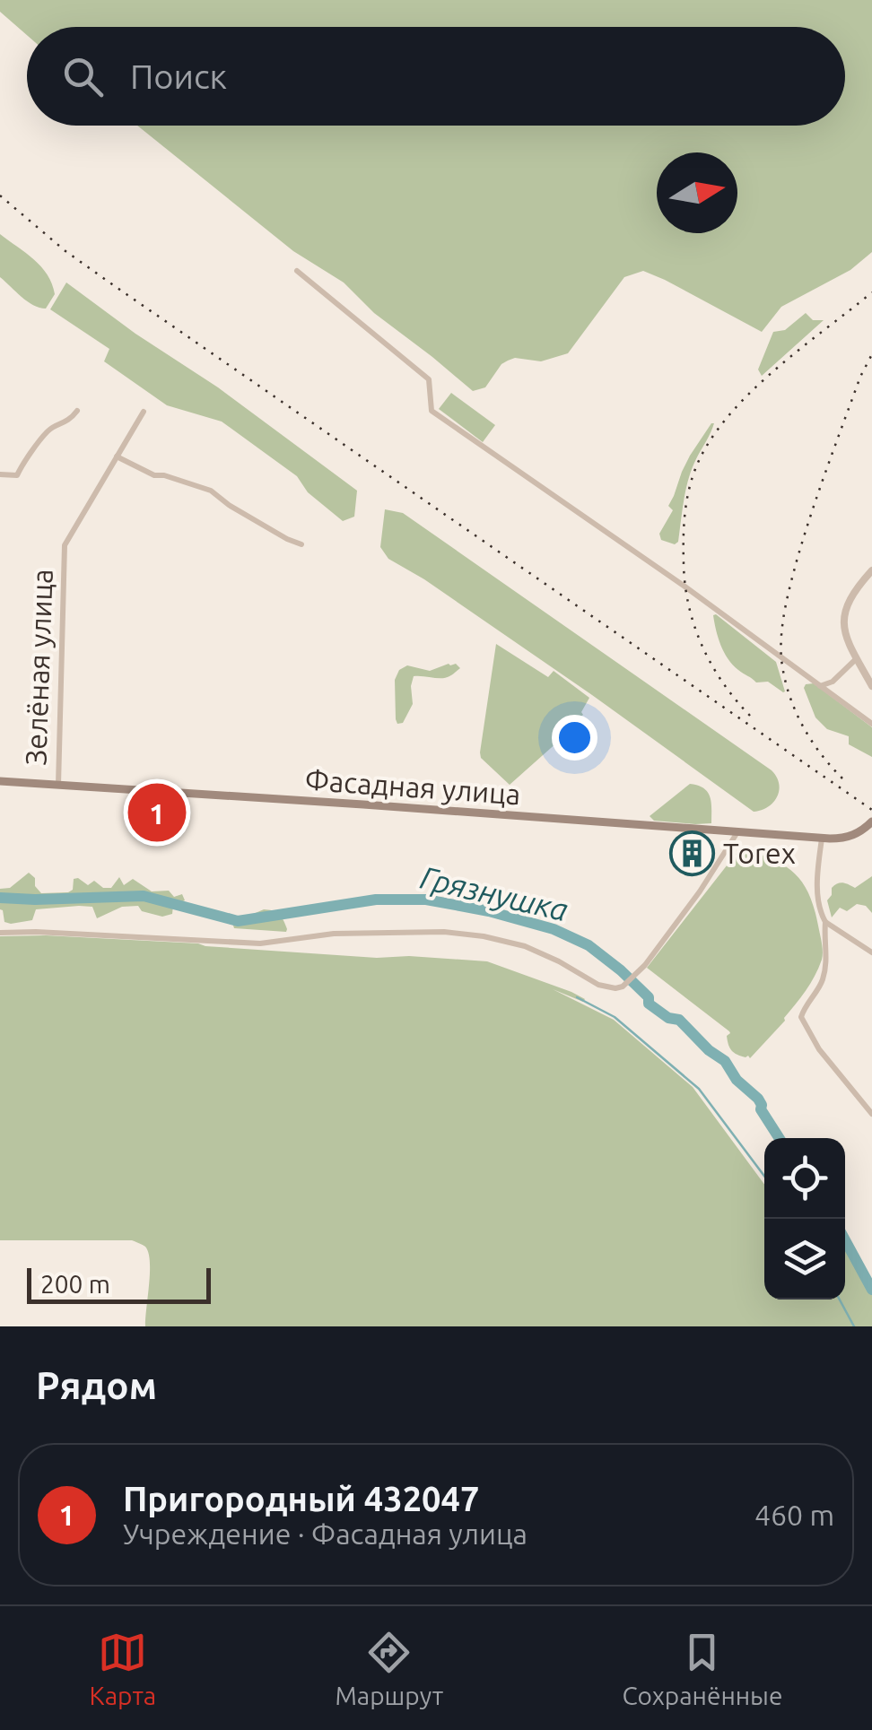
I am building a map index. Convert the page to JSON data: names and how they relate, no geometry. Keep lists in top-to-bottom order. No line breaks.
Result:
{"streets":{"main road":["Фасадная улица"],"street":["Зелёная улица"]},"crossings":[["Зелёная улица","Фасадная улица"]],"water":["Грязнушка"],"places":{"building":["Torex"]},"scale_bar":"200 m","north":"right","page":{"search":"Поиск","pins":"1","scale":"200 m","heading":"Рядом","list":[{"mark":"1","name":"Пригородный 432047","note":"Учреждение · Фасадная улица","value":"460 m"}],"nav":["Карта","Маршрут","Сохранённые"]}}
